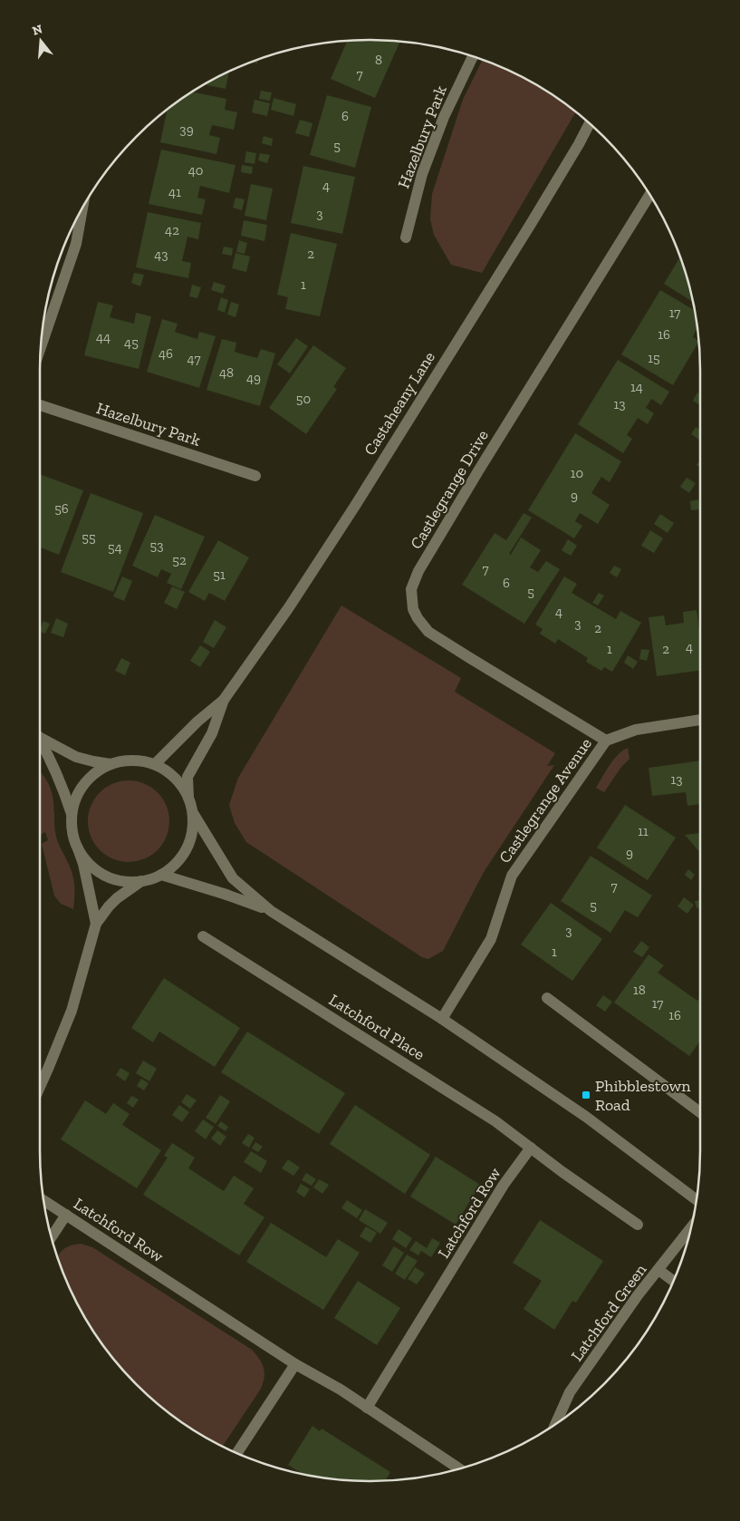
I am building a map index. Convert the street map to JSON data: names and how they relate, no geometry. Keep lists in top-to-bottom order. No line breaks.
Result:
{"streets":{"street":["Hazelbury Park","Castaheany Lane","Castlegrange Drive","Castlegrange Avenue","Latchford Place","Latchford Row","Latchford Green"]},"crossings":[["Castlegrange Drive","Castlegrange Avenue"],["Latchford Place","Latchford Row"]],"places":{"transit":["Phibblestown Road"]},"house_numbers":["8","7","6","39","5","40","4","41","3","42","2","43","1","17","16","44","45","46","15","47","48","49","14","50","13","10","9","56","55","53","54","52","7","51","6","5","4","3","2","4","1","2","13","11","9","7","5","3","1","18","17","16"],"north":"top"}
